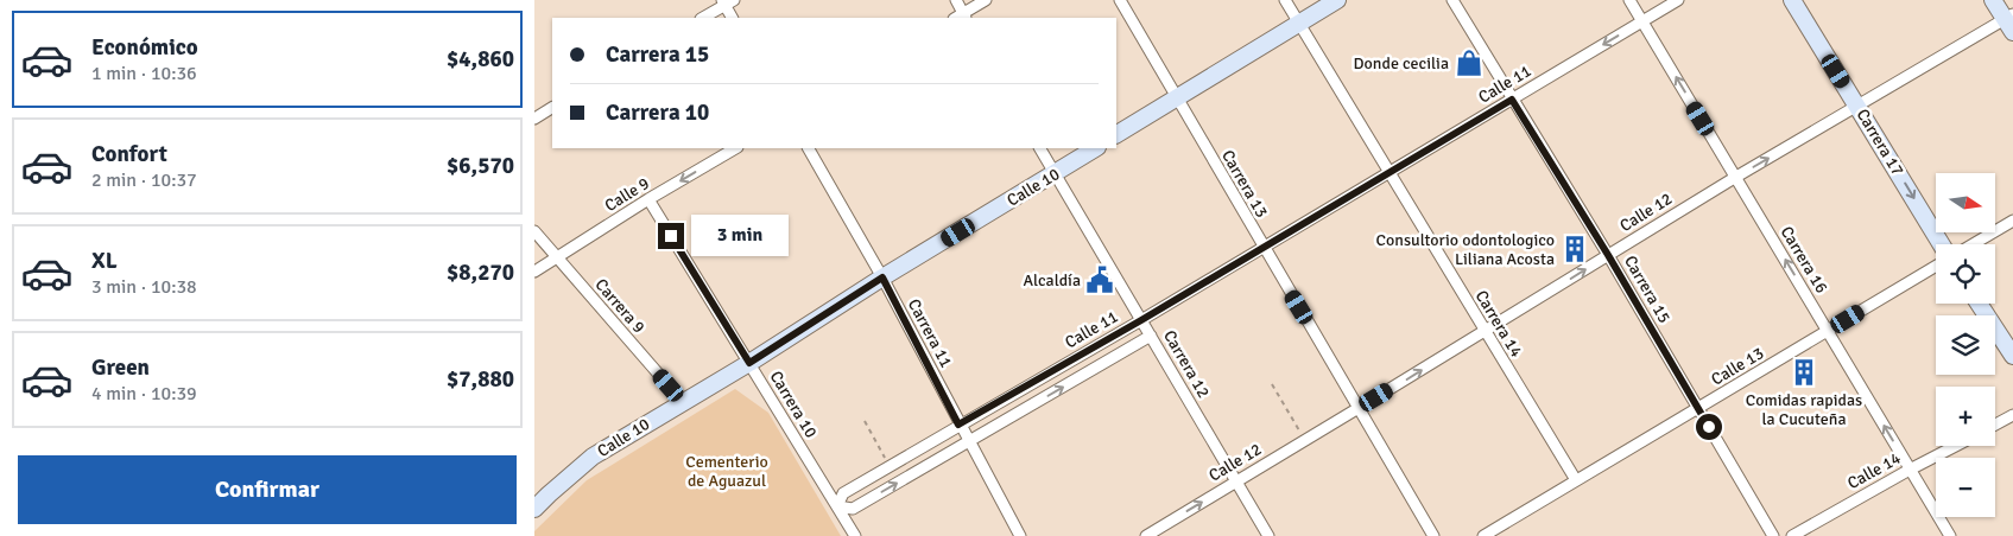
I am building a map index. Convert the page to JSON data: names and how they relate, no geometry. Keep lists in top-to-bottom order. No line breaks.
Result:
{"streets":{"street":["Calle 11","Carrera 17","Carrera 13","Calle 10","Calle 9","Calle 12","Carrera 16","Carrera 15","Carrera 9","Carrera 14","Carrera 11","Carrera 12","Calle 13","Carrera 10","Calle 14"]},"crossings":[["Calle 11","Carrera 13"],["Calle 11","Carrera 16"],["Calle 11","Carrera 15"],["Calle 11","Carrera 14"],["Calle 11","Carrera 11"],["Calle 11","Carrera 12"],["Calle 11","Carrera 10"],["Carrera 17","Calle 12"],["Carrera 13","Calle 12"],["Calle 10","Carrera 9"],["Calle 10","Carrera 11"],["Calle 10","Carrera 12"],["Calle 10","Carrera 10"],["Calle 9","Carrera 9"],["Calle 9","Carrera 10"],["Calle 12","Carrera 16"],["Calle 12","Carrera 15"],["Calle 12","Carrera 14"],["Calle 12","Carrera 12"],["Carrera 16","Calle 13"],["Carrera 16","Calle 14"],["Carrera 15","Calle 13"],["Carrera 14","Calle 13"]],"one_way":["Carrera 17","Calle 9","Calle 12","Carrera 16"],"parks":["Cementerio de Aguazul"],"places":{"shop":["Donde cecilia"],"building":["Consultorio odontologico Liliana Acosta","Comidas rapidas la Cucuteña"],"public building":["Alcaldía"]},"north":"right","page":{"list":[{"name":"Económico","note":"1 min · 10:36","value":"$4,860"},{"name":"Confort","note":"2 min · 10:37","value":"$6,570"},{"name":"XL","note":"3 min · 10:38","value":"$8,270"},{"name":"Green","note":"4 min · 10:39","value":"$7,880"}],"banner":["Carrera 15","Carrera 10"],"map_buttons":["+","−"],"bubble":"3 min","buttons":"Confirmar"}}
